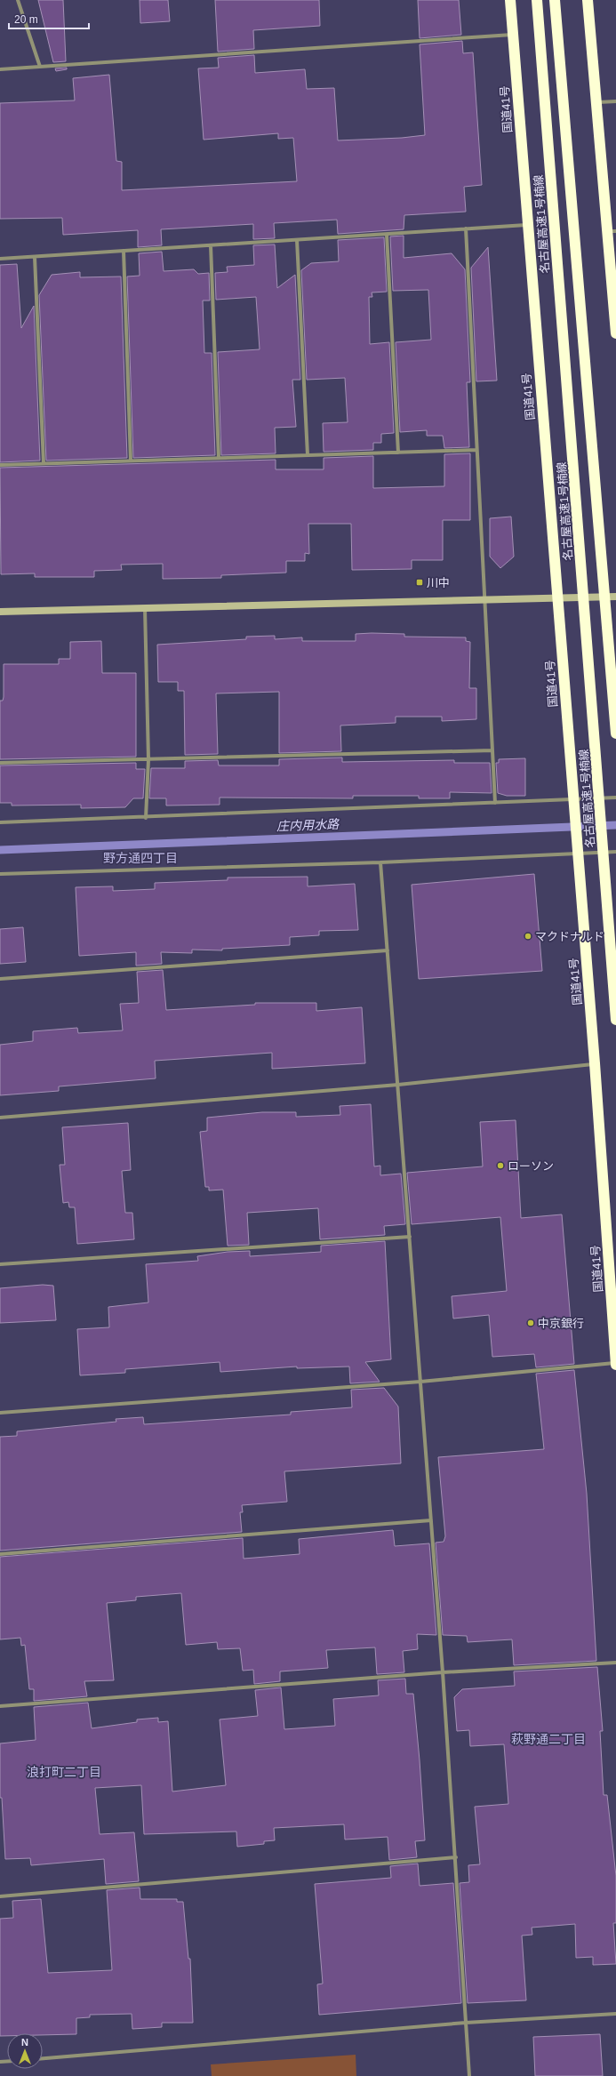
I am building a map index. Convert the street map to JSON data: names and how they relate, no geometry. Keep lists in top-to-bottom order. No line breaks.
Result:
{"streets":{"highway":["国道41号","名古屋高速1号楠線"]},"districts":["野方通四丁目","萩野通二丁目","浪打町二丁目"],"water":["庄内用水路"],"places":{"transit":["川中"],"other":["マクドナルド","ローソン","中京銀行"]},"scale_bar":"20 m","north":"top"}
